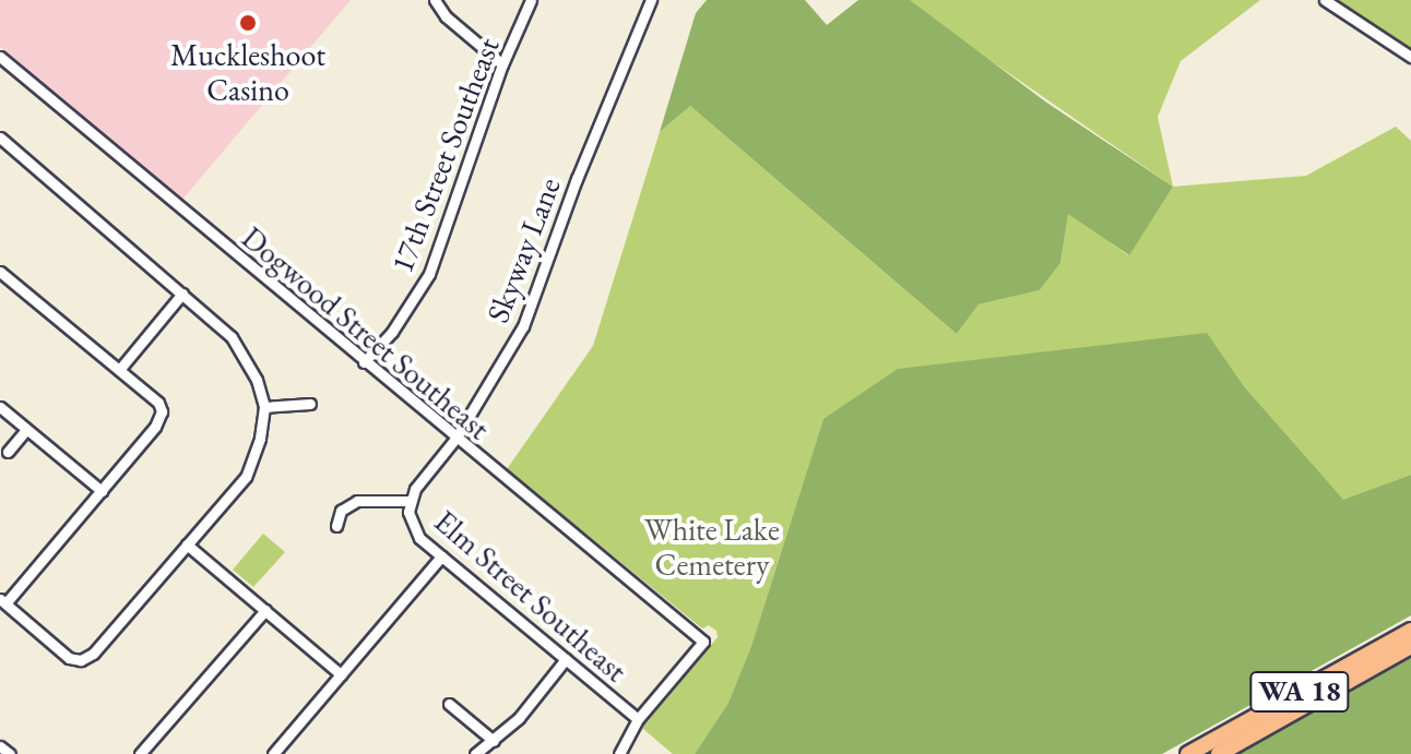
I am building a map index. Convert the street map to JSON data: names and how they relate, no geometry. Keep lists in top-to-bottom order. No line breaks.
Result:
{"streets":{"highway":["WA 18"],"street":["17th Street Southeast","Skyway Lane","Dogwood Street Southeast","Elm Street Southeast"]},"crossings":[["17th Street Southeast","Dogwood Street Southeast"],["Skyway Lane","Dogwood Street Southeast"],["Skyway Lane","Elm Street Southeast"],["Dogwood Street Southeast","Elm Street Southeast"]],"parks":["White Lake Cemetery"],"places":["Muckleshoot Casino"]}
